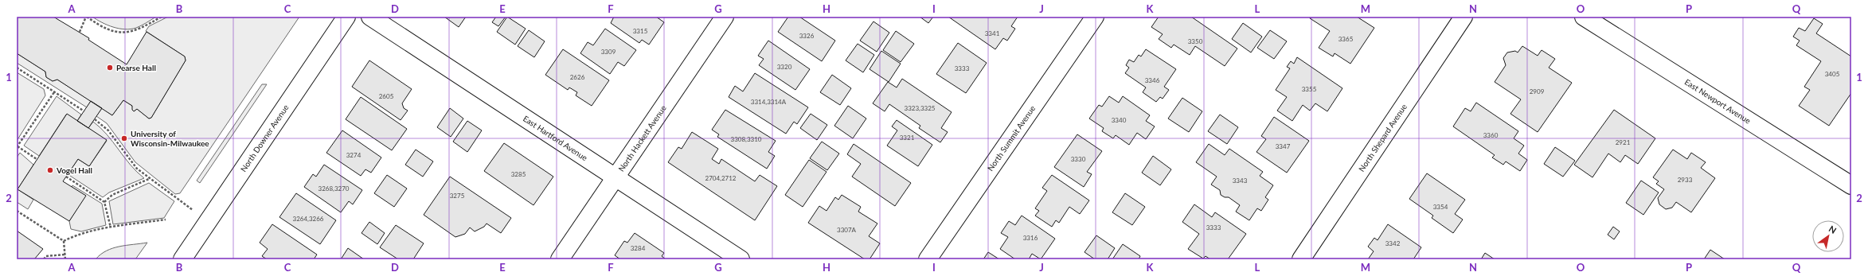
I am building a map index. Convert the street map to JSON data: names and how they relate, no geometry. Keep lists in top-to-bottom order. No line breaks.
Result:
{"streets":{"street":["East Newport Avenue","North Downer Avenue","North Shepard Avenue","East Hartford Avenue","North Hackett Avenue","North Summit Avenue"]},"crossings":[["East Hartford Avenue","North Hackett Avenue"]],"places":["Pearse Hall","University of Wisconsin-Milwaukee","Vogel Hall"],"house_numbers":["3315","3341","3326","3365","3350","3309","3320","3333","3405","2626","3346","3355","2909","2605","3314,3314A","3323,3325","3340","3360","3321","3308,3310","2921","3347","3274","3330","3285","2704,2712","2933","3343","3268,3270","3275","3354","3264,3266","3333","3307A","3316","3342","3284"],"north":"top right","grid":{"columns":["A","B","C","D","E","F","G","H","I","J","K","L","M","N","O","P","Q"],"rows":["1","2"]}}
